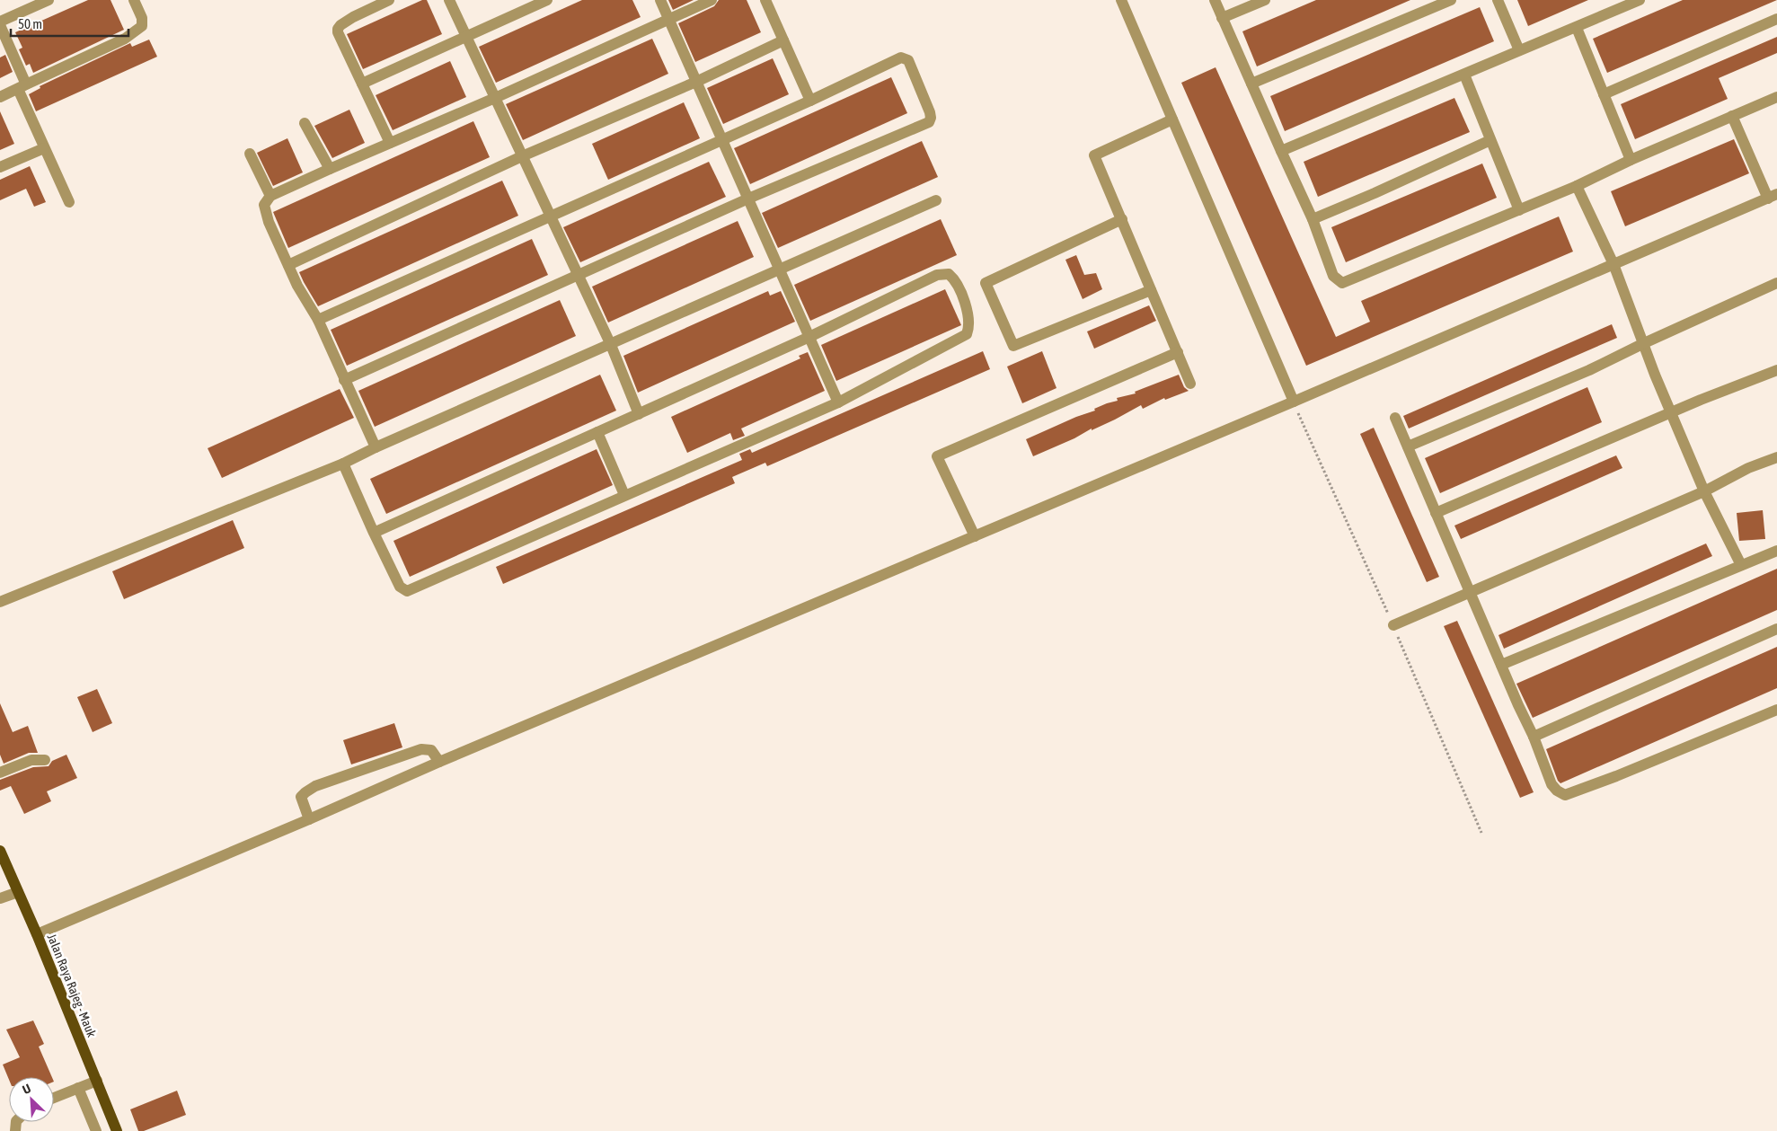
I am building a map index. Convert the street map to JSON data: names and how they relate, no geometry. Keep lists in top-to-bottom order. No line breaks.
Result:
{"streets":{"main road":["Jalan Raya Rajeg - Mauk"]},"scale_bar":"50 m","north":"top left"}
